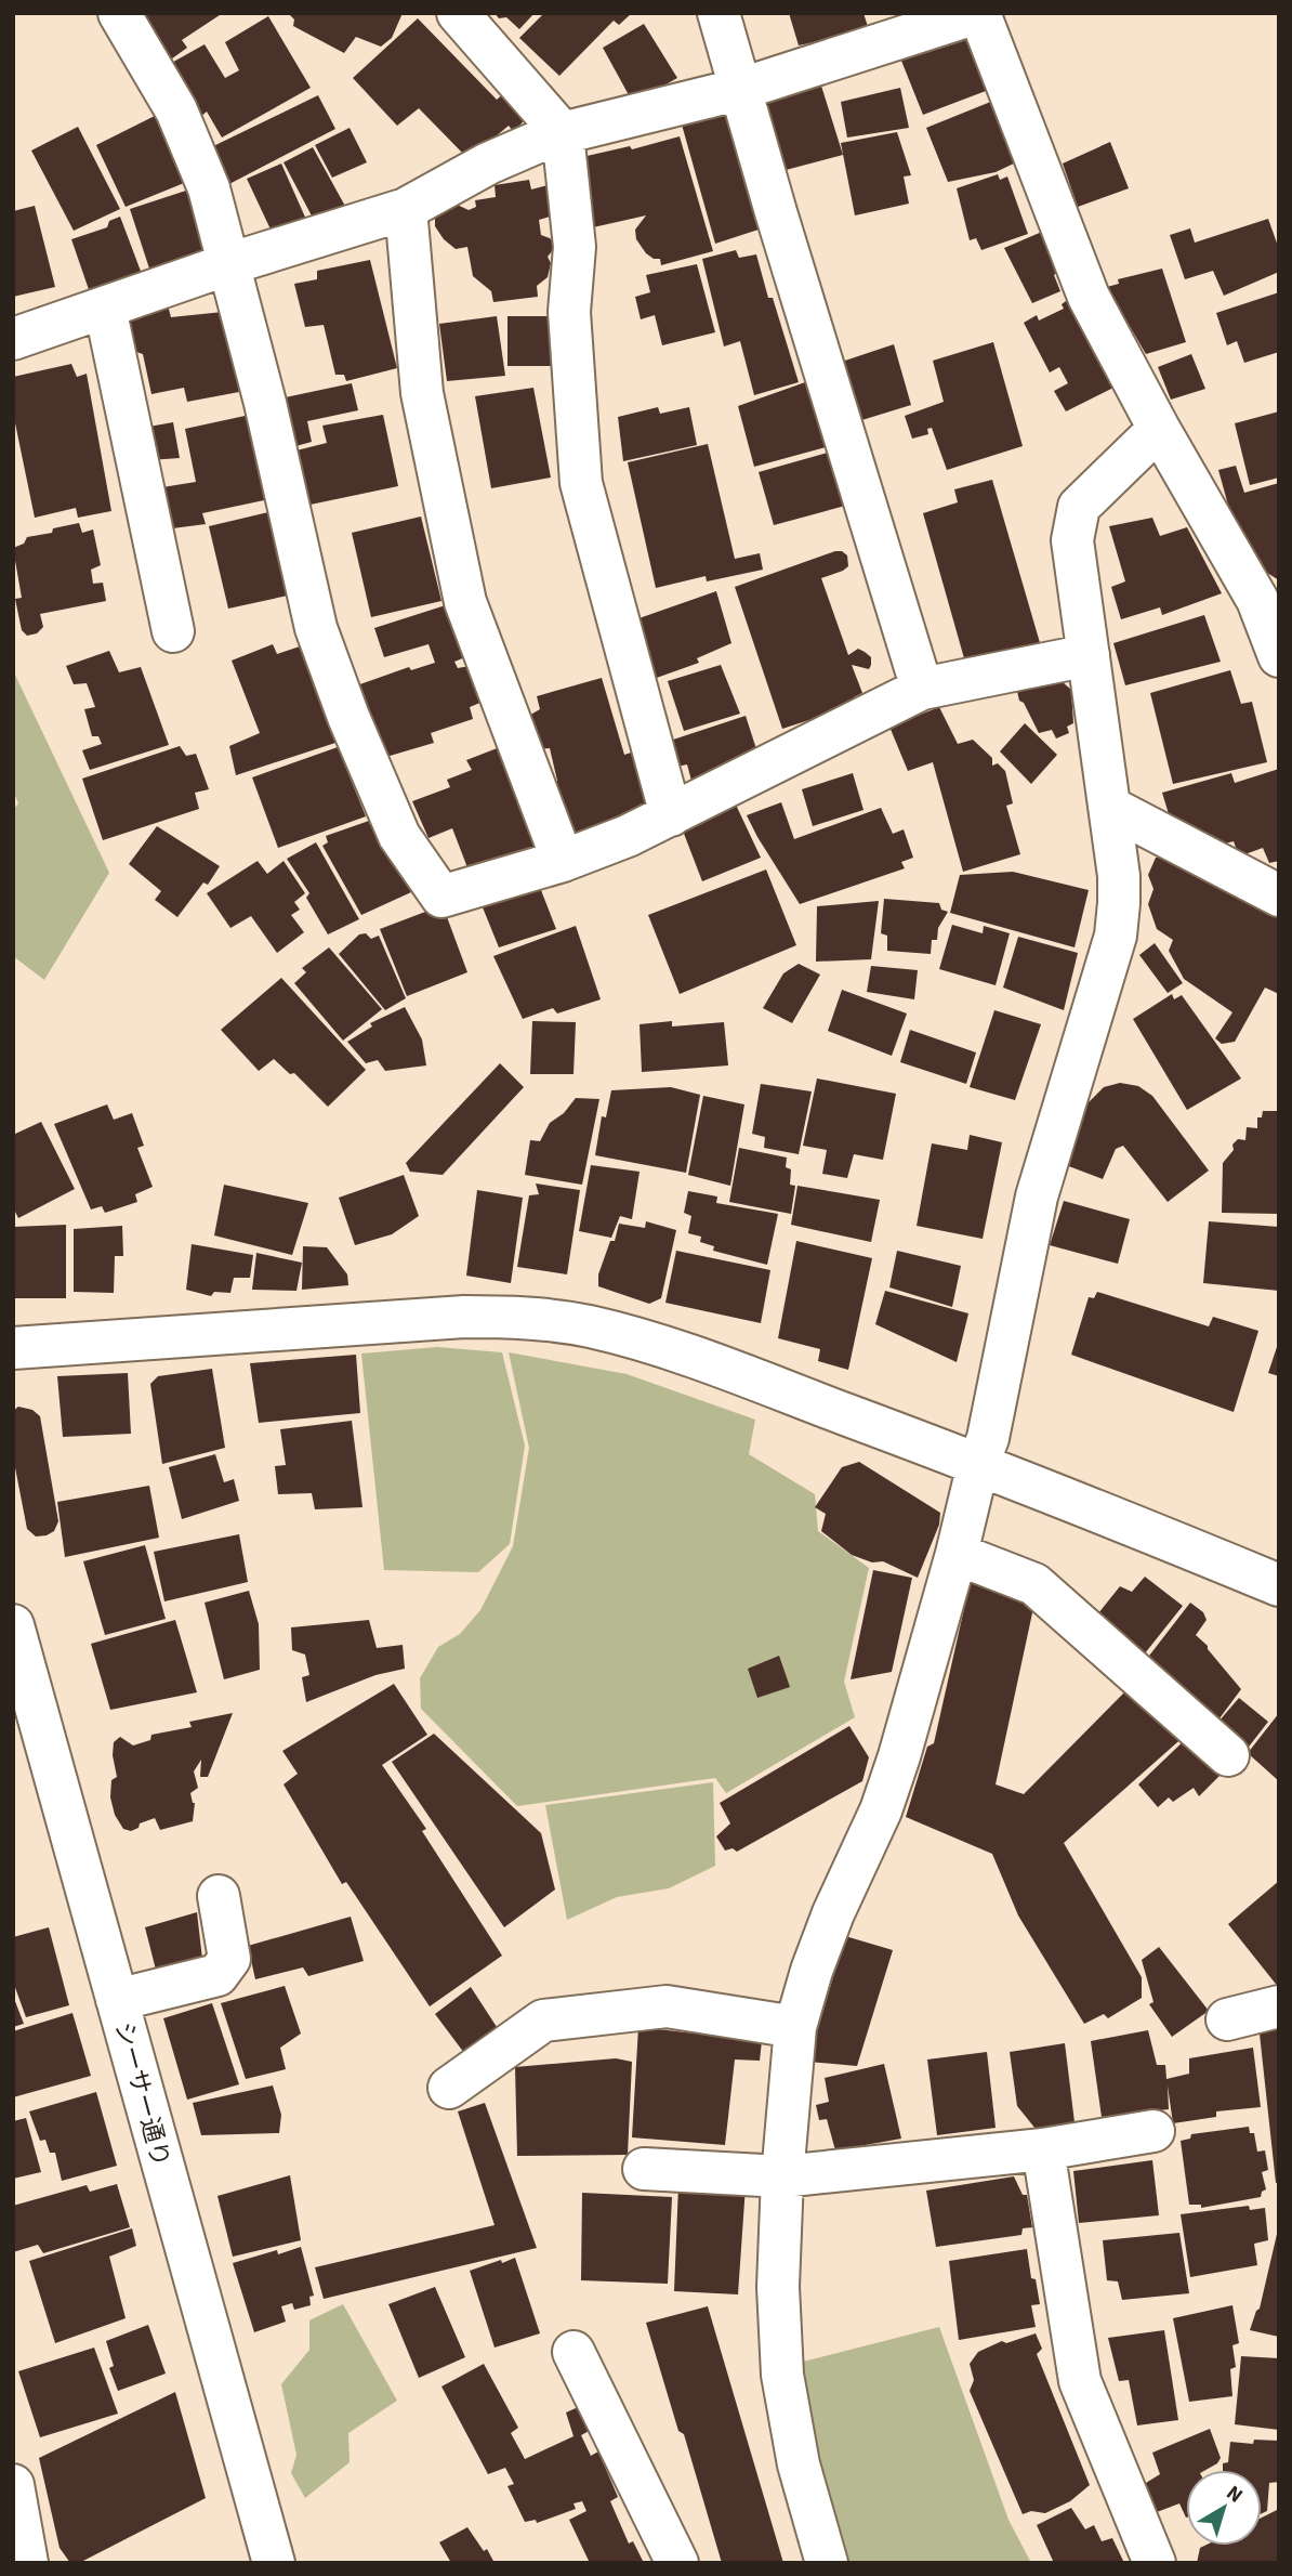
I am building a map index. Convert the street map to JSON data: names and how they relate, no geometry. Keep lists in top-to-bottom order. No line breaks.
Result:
{"streets":{"street":["シーサー通り"]},"north":"top right"}
